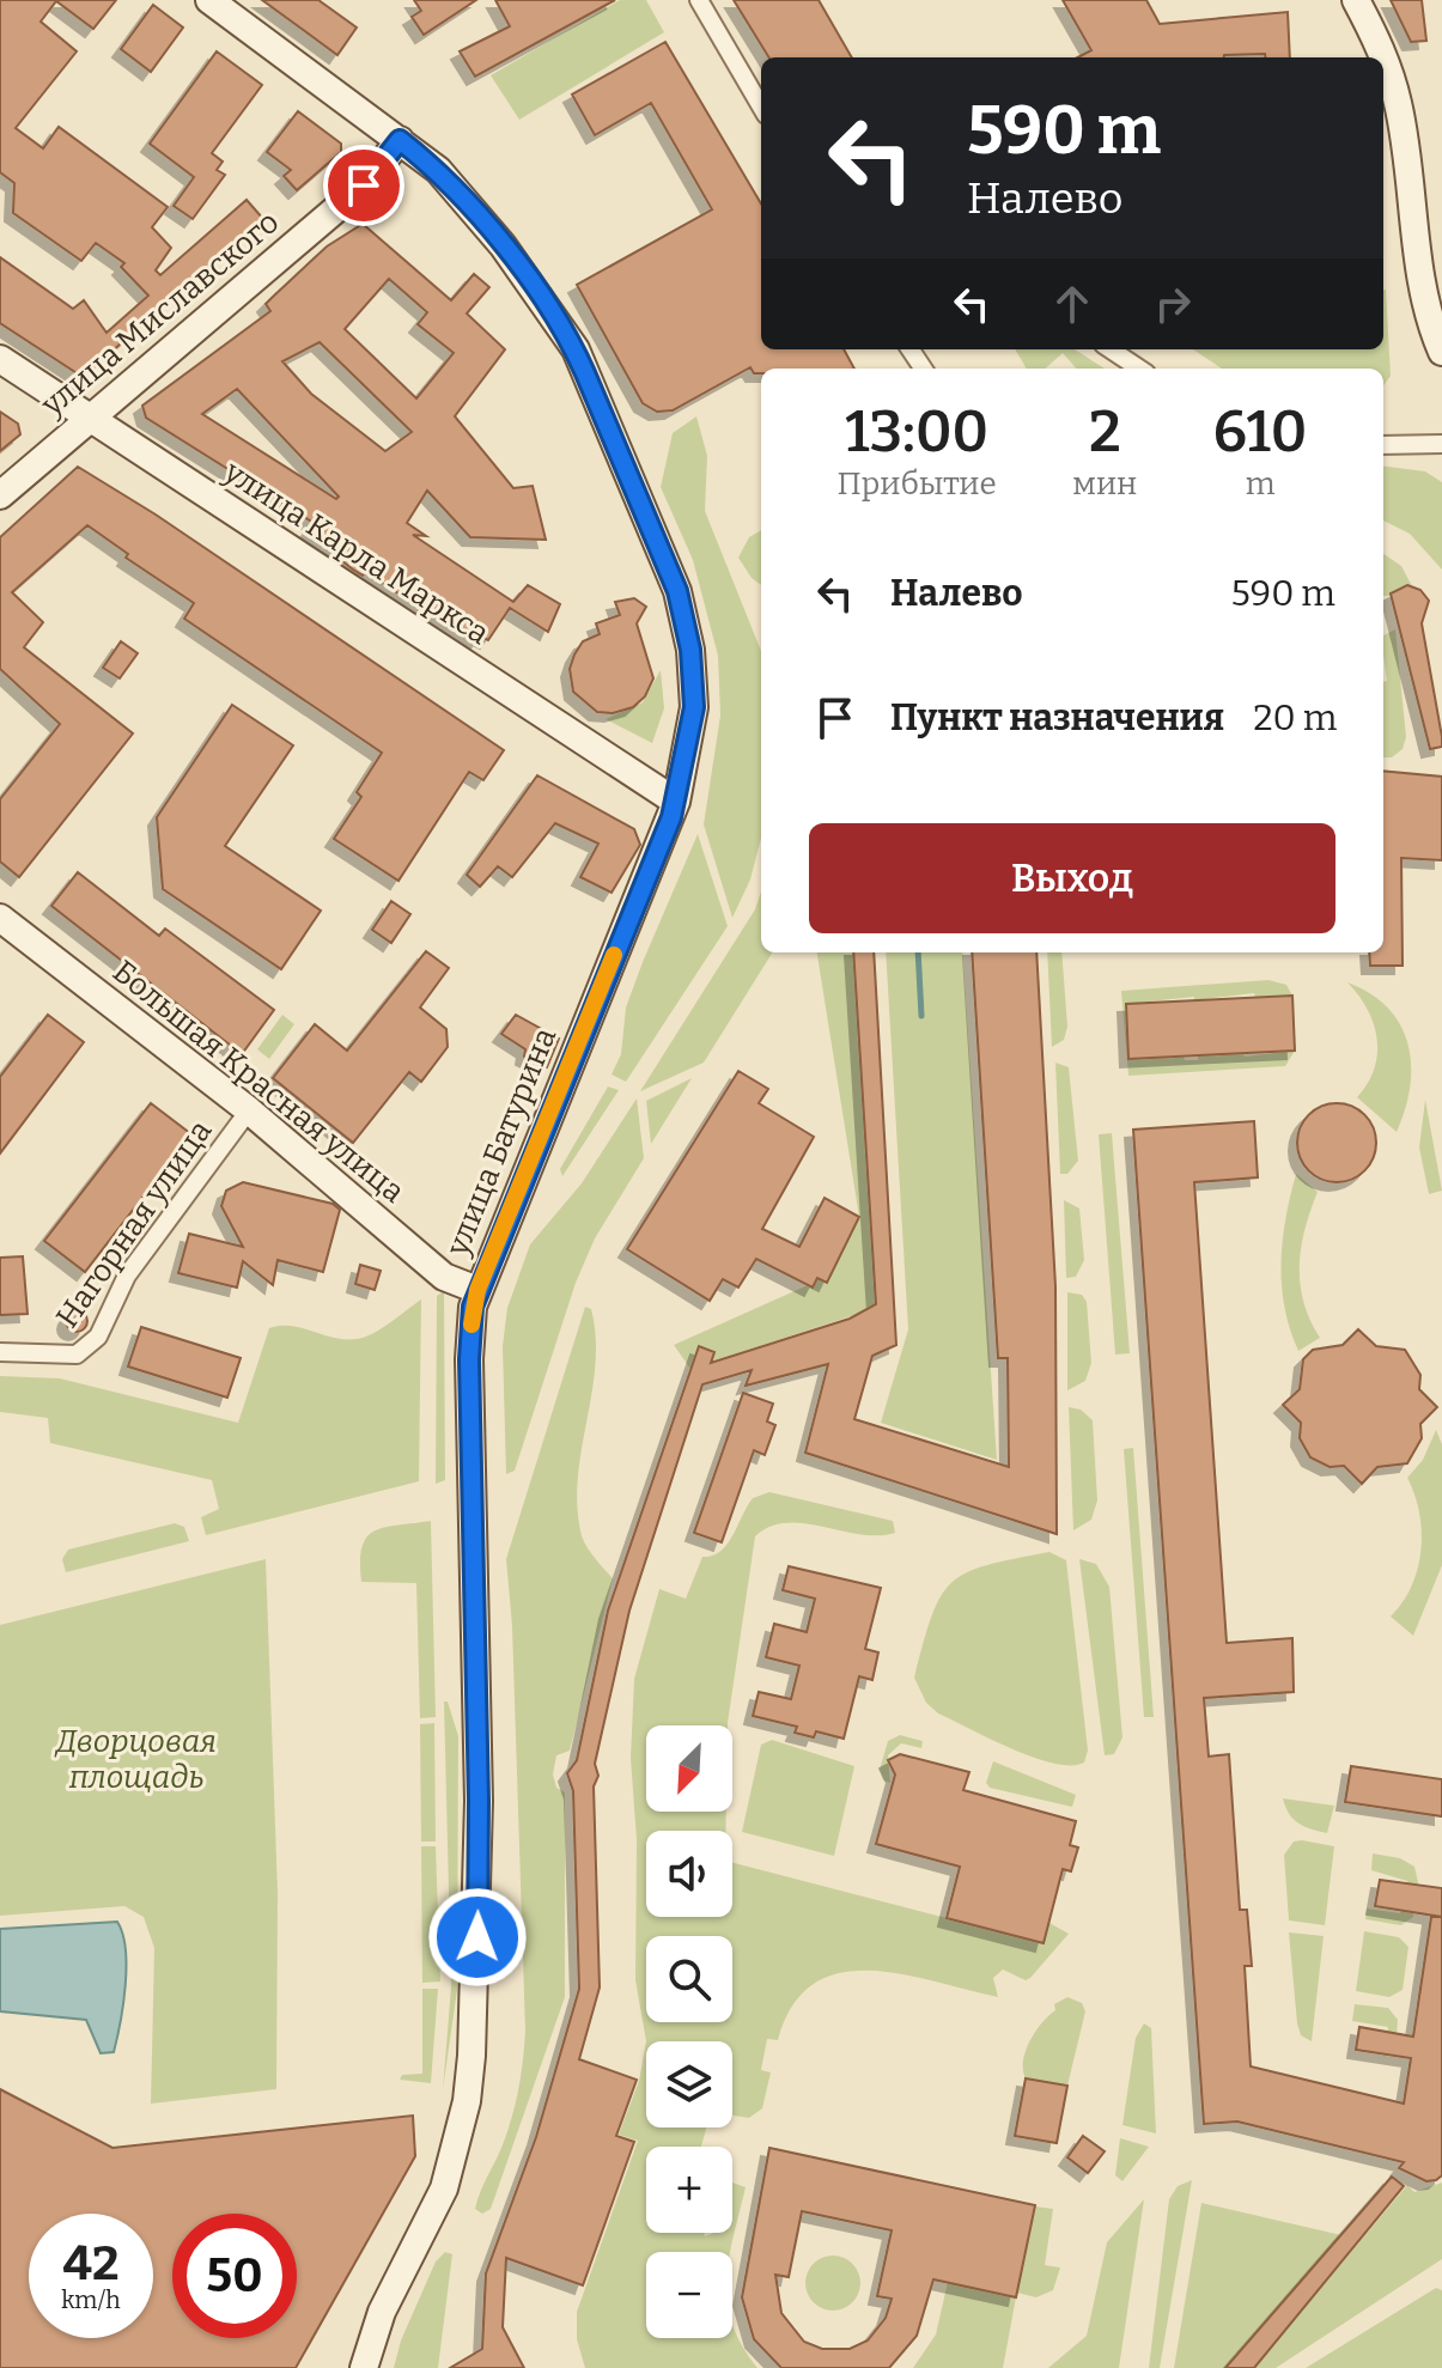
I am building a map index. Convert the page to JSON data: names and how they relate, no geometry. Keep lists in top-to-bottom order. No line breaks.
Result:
{"streets":{"main road":["улица Миславского","улица Карла Маркса","Большая Красная улица","улица Батурина"],"street":["Нагорная улица"]},"crossings":[["улица Миславского","улица Карла Маркса"],["улица Миславского","улица Батурина"],["улица Карла Маркса","улица Батурина"],["Большая Красная улица","улица Батурина"],["Большая Красная улица","Нагорная улица"]],"parks":["Дворцовая площадь"],"north":"bottom left","page":{"turn":["590 m","Налево"],"eta":["13:00","Прибытие","2","мин","610","m"],"list":[{"name":"Налево","value":"590 m"},{"name":"Пункт назначения","value":"20 m"}],"buttons":"Выход","map_buttons":["+","−"],"speed":"42 km/h","limit":"50"}}
